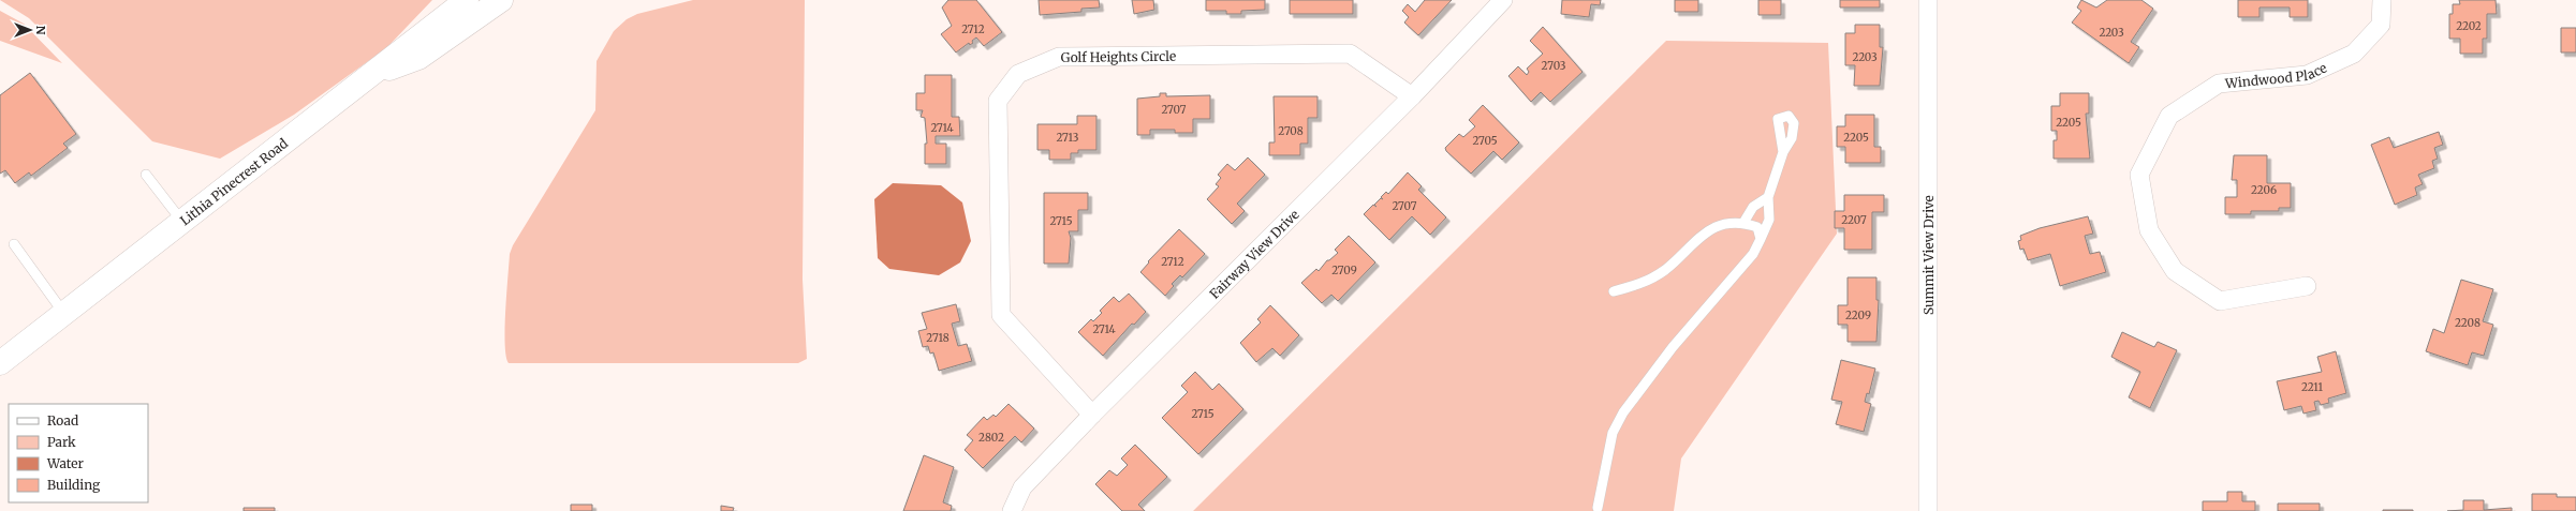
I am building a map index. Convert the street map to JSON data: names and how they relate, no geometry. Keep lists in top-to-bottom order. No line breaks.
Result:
{"streets":{"main road":["Lithia Pinecrest Road"],"street":["Golf Heights Circle","Windwood Place","Fairway View Drive","Summit View Drive"]},"crossings":[["Golf Heights Circle","Fairway View Drive"]],"house_numbers":["2202","2712","2203","2203","2703","2707","2205","2714","2708","2713","2205","2705","2206","2707","2207","2715","2712","2709","2209","2208","2714","2718","2211","2715","2802"],"legend":["Road","Park","Water","Building"],"north":"right"}
